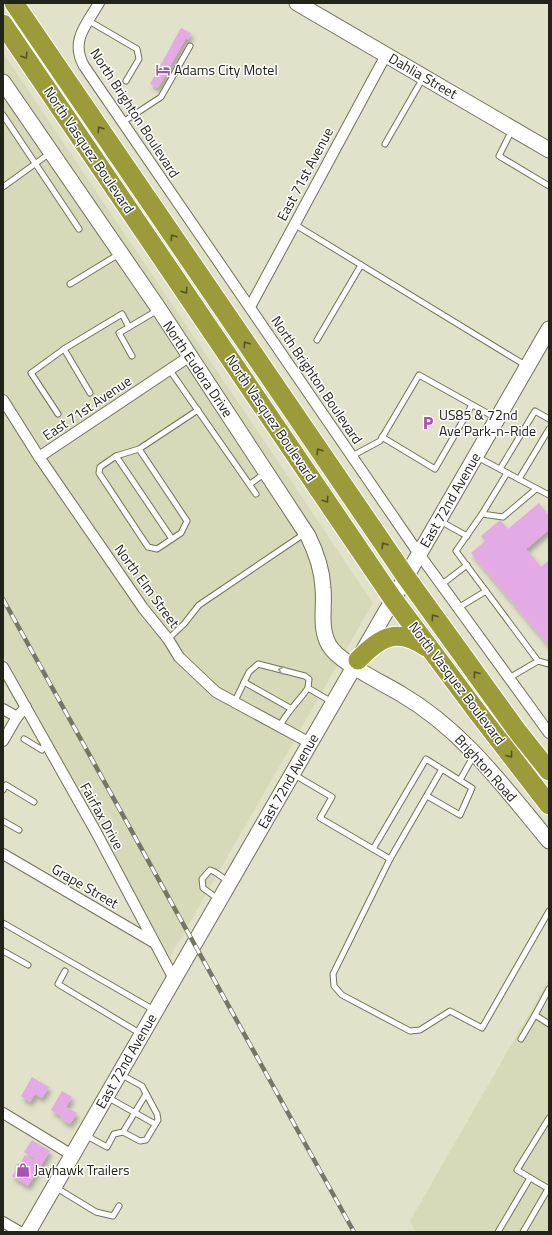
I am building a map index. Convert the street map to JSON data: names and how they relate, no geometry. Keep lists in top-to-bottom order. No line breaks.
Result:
{"streets":{"highway":["North Vasquez Boulevard"],"street":["Dahlia Street","North Brighton Boulevard","East 71st Avenue","North Eudora Drive","East 72nd Avenue","North Elm Street","Brighton Road","Fairfax Drive","Grape Street"]},"crossings":[["Dahlia Street","East 71st Avenue"],["North Brighton Boulevard","East 71st Avenue"],["North Brighton Boulevard","East 72nd Avenue"],["North Vasquez Boulevard","East 72nd Avenue"],["East 71st Avenue","North Eudora Drive"],["East 71st Avenue","North Elm Street"],["North Eudora Drive","East 72nd Avenue"],["North Eudora Drive","Brighton Road"],["East 72nd Avenue","North Elm Street"],["East 72nd Avenue","Brighton Road"],["East 72nd Avenue","Fairfax Drive"],["Fairfax Drive","Grape Street"]],"places":{"hotel":["Adams City Motel"],"parking":["US85 & 72nd Ave Park-n-Ride"],"shop":["Jayhawk Trailers"]}}
